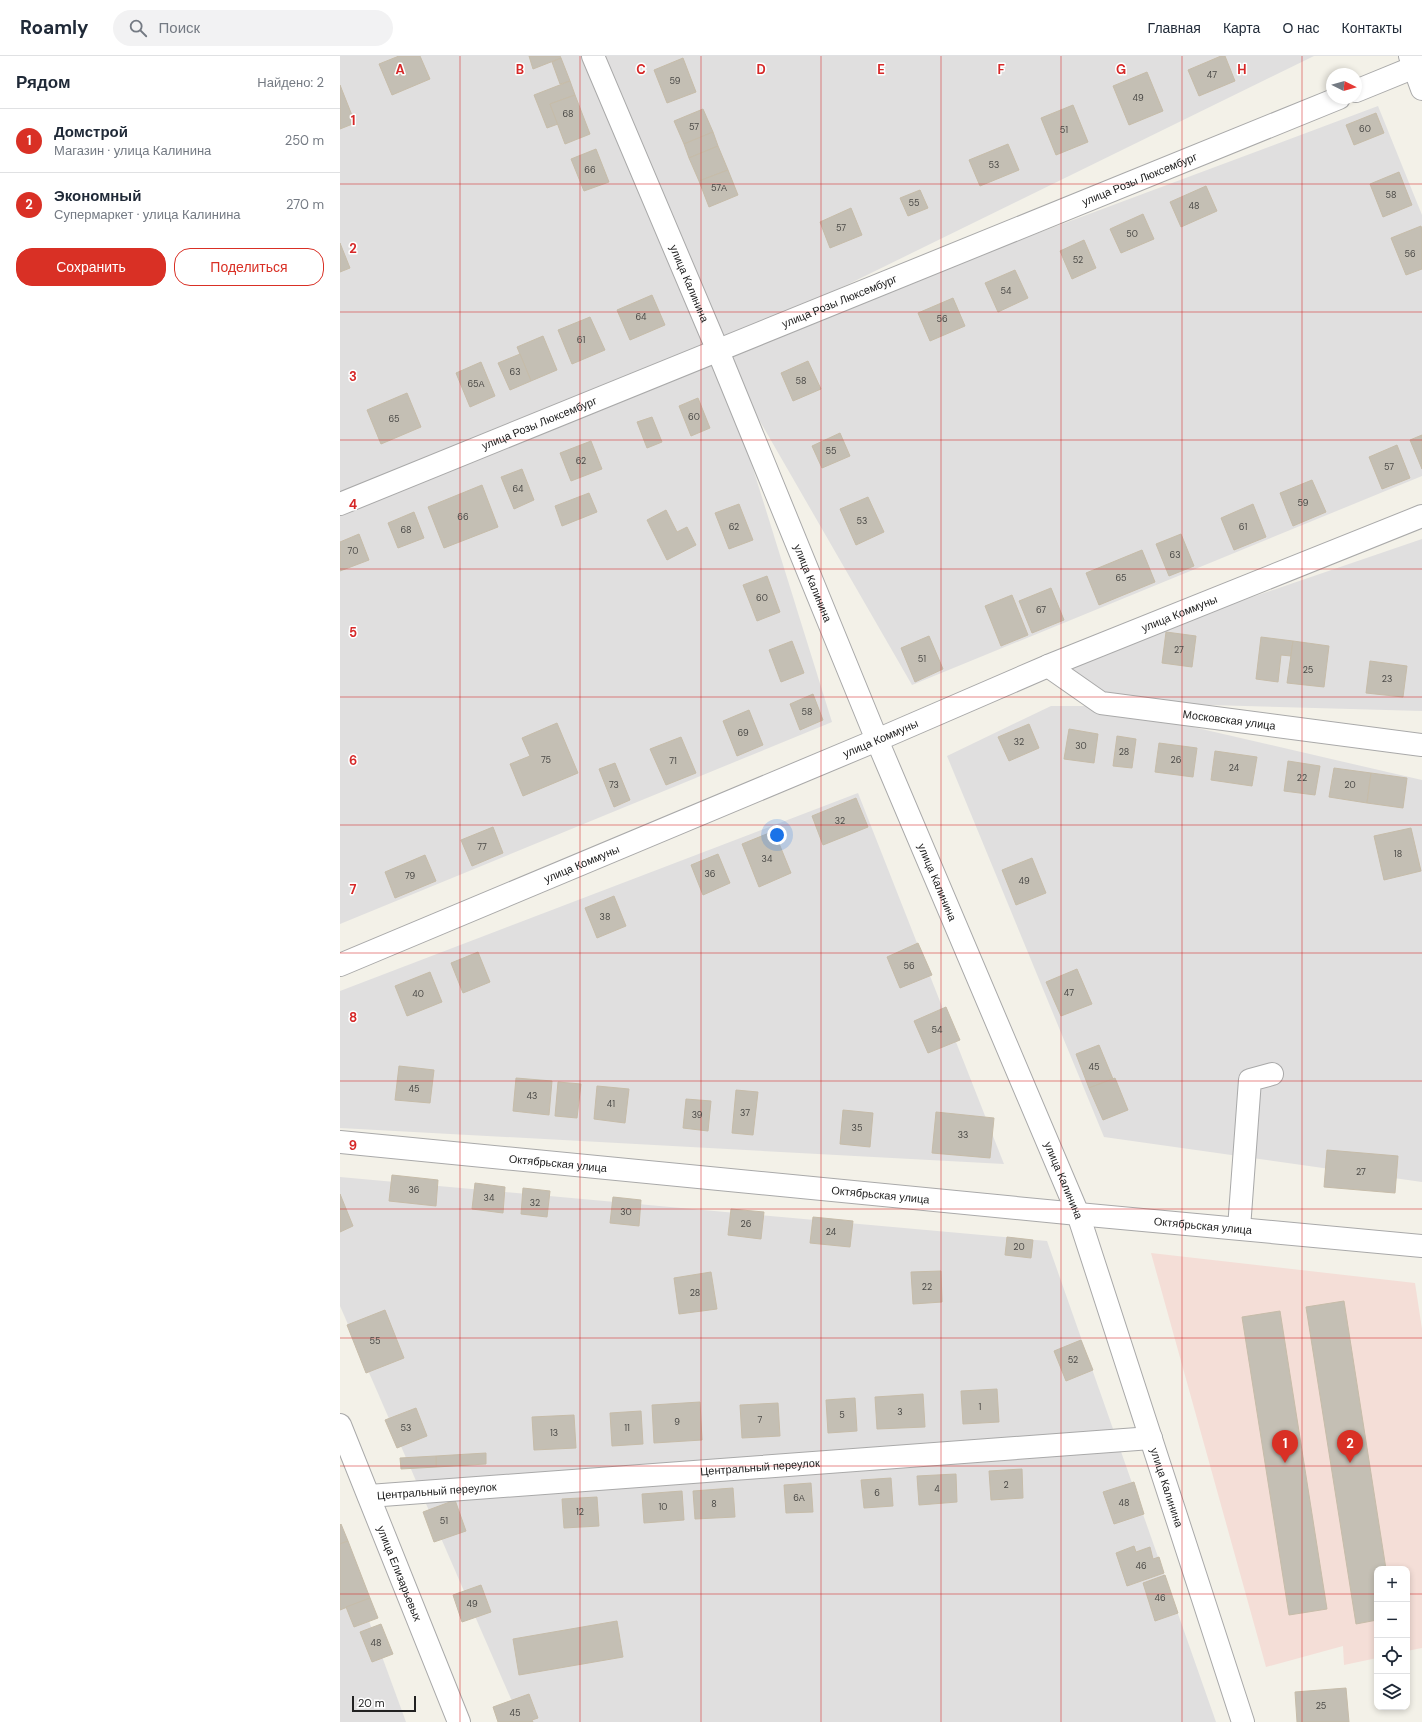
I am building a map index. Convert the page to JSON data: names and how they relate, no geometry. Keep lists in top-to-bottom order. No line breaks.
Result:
{"streets":{"street":["улица Розы Люксембург","улица Калинина","улица Коммуны","Московская улица","Октябрьская улица","Центральный переулок","улица Елизарьевых"]},"crossings":[["улица Розы Люксембург","улица Калинина"],["улица Калинина","улица Коммуны"],["улица Калинина","Октябрьская улица"],["улица Калинина","Центральный переулок"],["улица Коммуны","Московская улица"],["Центральный переулок","улица Елизарьевых"]],"house_numbers":["47","59","49","68","57","60","51","53","66","57А","58","55","48","57","50","56","52","54","64","56","61","63","58","65А","60","65","55","62","57","64","59","66","53","62","61","68","70","63","65","60","67","27","51","25","23","58","69","32","30","28","75","26","71","24","22","73","20","32","77","18","34","36","79","49","38","56","47","40","54","45","45","43","41","37","39","35","33","27","36","34","32","30","26","24","20","22","28","55","52","1","3","5","7","9","53","11","13","2","4","6","6А","48","8","10","12","51","46","46","49","48","25","45"],"scale_bar":"20 m","north":"right","page":{"header":"Roamly","search":"Поиск","nav":["Главная","Карта","О нас","Контакты"],"heading":["Рядом","Найдено: 2"],"list":[{"mark":"1","name":"Домстрой","note":"Магазин · улица Калинина","value":"250 m"},{"mark":"2","name":"Экономный","note":"Супермаркет · улица Калинина","value":"270 m"}],"buttons":["Сохранить","Поделиться"],"pins":["1","2"],"map_buttons":["+","−"],"scale":"20 m"},"grid":{"columns":["A","B","C","D","E","F","G","H"],"rows":["1","2","3","4","5","6","7","8","9"]}}
